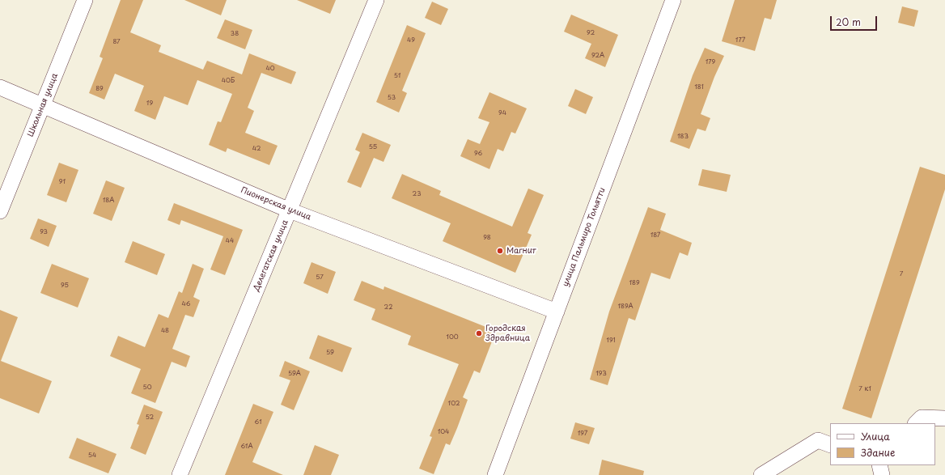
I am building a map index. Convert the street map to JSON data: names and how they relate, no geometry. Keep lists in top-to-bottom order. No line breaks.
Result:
{"streets":{"street":["Школьная улица","Пионерская улица","улица Пальмиро Тольятти","Делегатская улица"]},"crossings":[["Школьная улица","Пионерская улица"],["Пионерская улица","улица Пальмиро Тольятти"],["Пионерская улица","Делегатская улица"]],"places":["Магнит","Городская Здравница"],"house_numbers":["92","38","49","177","87","92А","179","40","51","40Б","181","89","53","19","94","183","55","42","96","91","23","18А","93","187","98","44","7","57","189","95","46","189А","22","48","100","191","59","59А","193","50","7 к1","102","52","61","104","197","61А","54"],"legend":["Улица","Здание"],"scale_bar":"20 m"}
